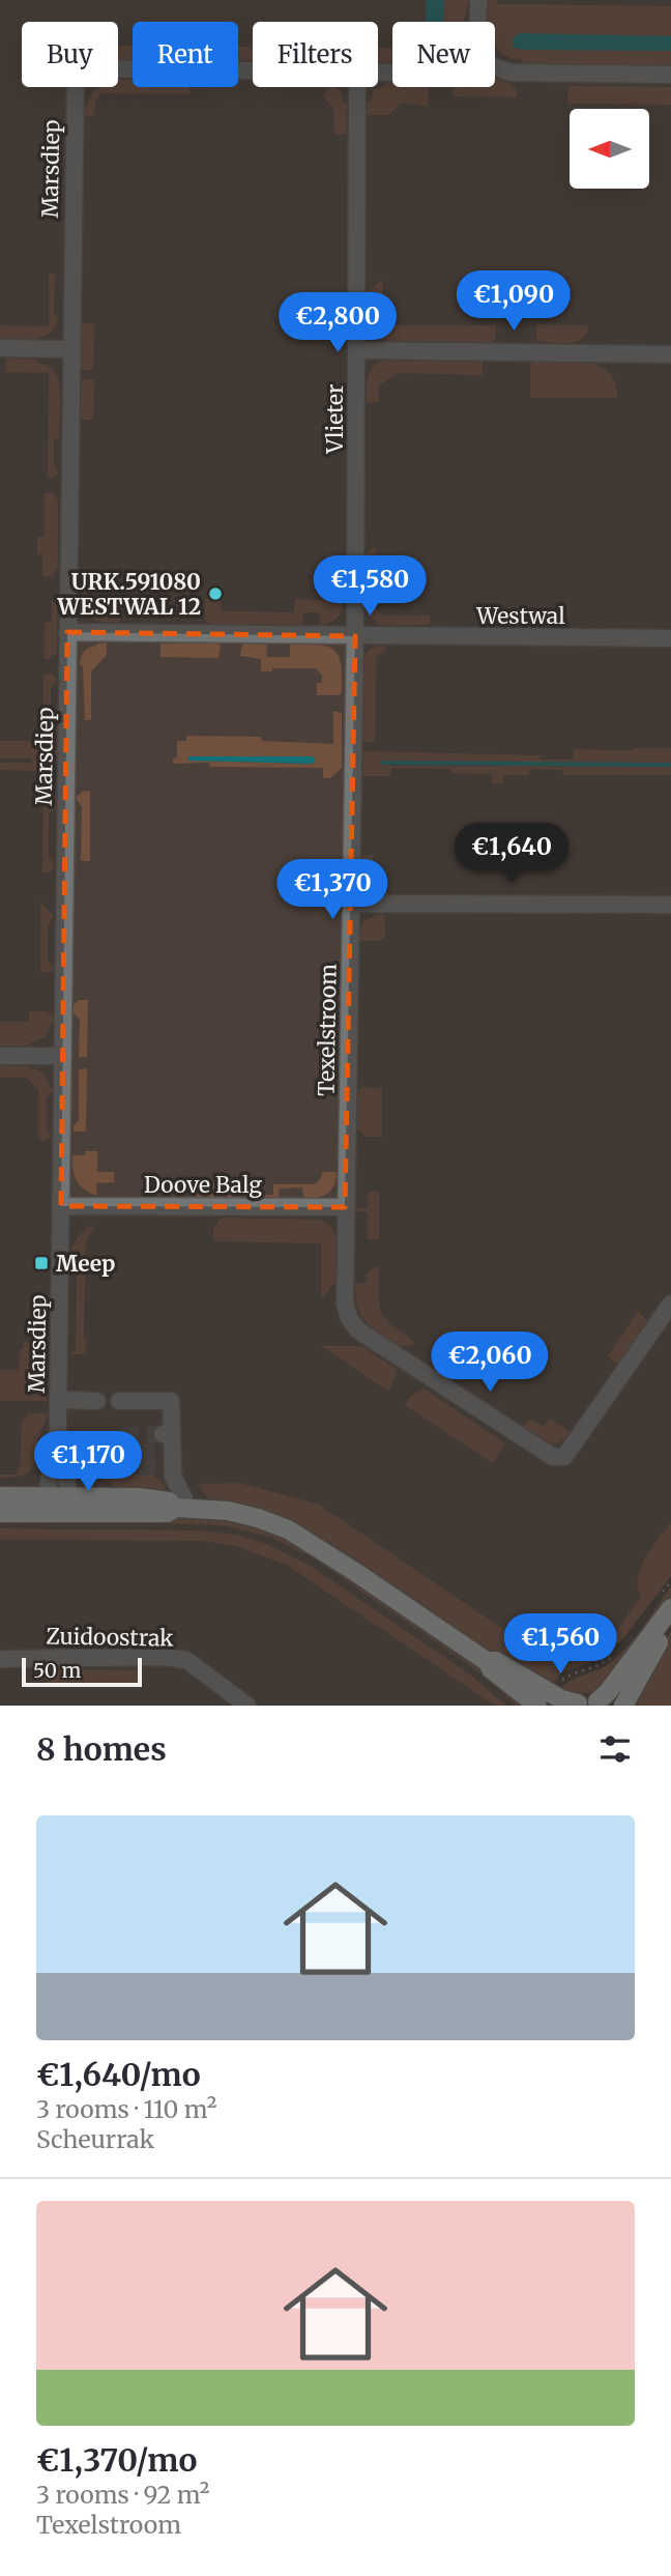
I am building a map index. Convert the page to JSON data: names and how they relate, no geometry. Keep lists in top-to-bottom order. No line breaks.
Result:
{"streets":{"street":["Marsdiep","Vlieter","Westwal","Texelstroom","Doove Balg","Zuidoostrak"]},"crossings":[["Marsdiep","Westwal"],["Marsdiep","Doove Balg"],["Vlieter","Westwal"],["Vlieter","Texelstroom"],["Westwal","Texelstroom"],["Texelstroom","Doove Balg"]],"places":{"other":["URK.591080 WESTWAL 12"],"transit":["Meep"]},"scale_bar":"50 m","north":"left","page":{"chip":["Buy","Rent","Filters","New"],"price":["€1,090","€2,800","€1,580","€1,640","€1,370","€2,060","€1,170","€1,560"],"scale":"50 m","heading":"8 homes","list":[{"name":"€1,640/mo","note":"3 rooms · 110 m² · Scheurrak"},{"name":"€1,370/mo","note":"3 rooms · 92 m² · Texelstroom"}]}}
